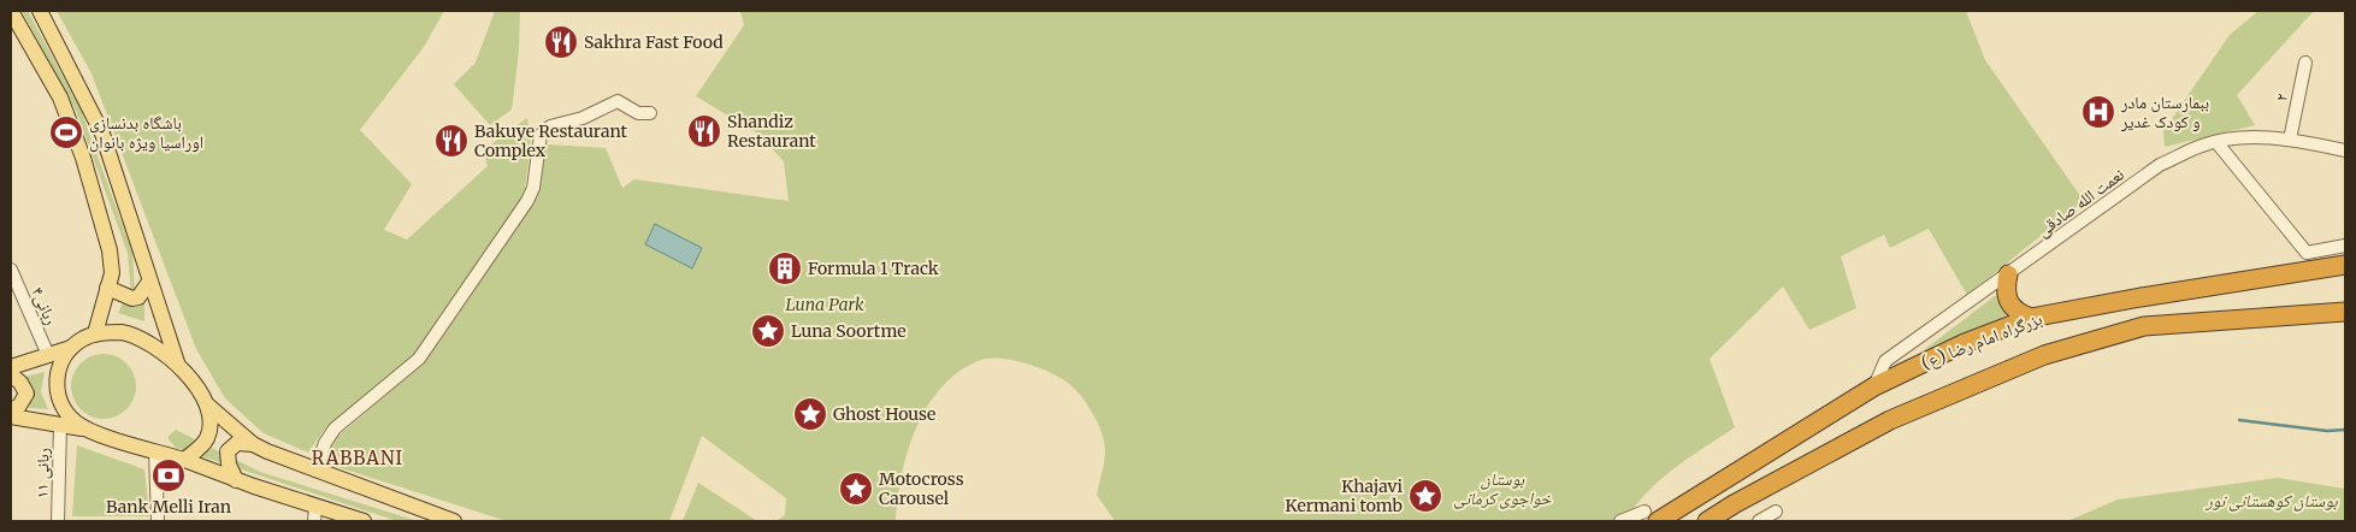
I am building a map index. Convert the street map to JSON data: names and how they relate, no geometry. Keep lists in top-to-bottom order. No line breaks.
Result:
{"streets":{"highway":["بزرگراه امام رضا (ع)"],"street":["۲","نعمت الله صادقی","ربانی۴","ربانی ۱۱"]},"crossings":[["۲","نعمت الله صادقی"],["نعمت الله صادقی","بزرگراه امام رضا (ع)"]],"districts":["RABBANI"],"parks":["Luna Park","بوستان خواجوی کرمانی","بوستان کوهستانی نور"],"places":{"restaurant":["Sakhra Fast Food","Shandiz Restaurant","Bakuye Restaurant Complex"],"hospital":["ببمارستان مادر و کودک غدیر"],"sports":["باشگاه بدنسازی اوراسیا ویژه بانوان"],"building":["Formula 1 Track"],"place":["Luna Soortme","Ghost House","Motocross Carousel","Khajavi Kermani tomb"],"bank":["Bank Melli Iran"]}}
